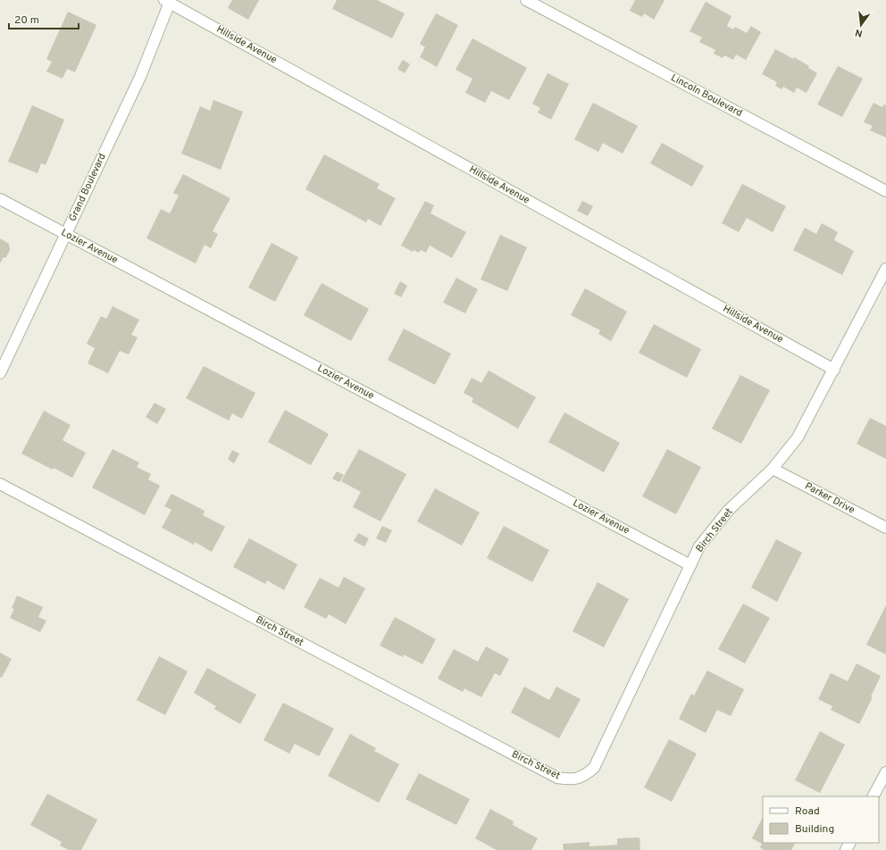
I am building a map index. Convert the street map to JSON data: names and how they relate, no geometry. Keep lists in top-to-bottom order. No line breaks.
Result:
{"streets":{"street":["Hillside Avenue","Lincoln Boulevard","Grand Boulevard","Lozier Avenue","Parker Drive","Birch Street"]},"crossings":[["Hillside Avenue","Grand Boulevard"],["Hillside Avenue","Birch Street"],["Grand Boulevard","Lozier Avenue"],["Lozier Avenue","Birch Street"],["Parker Drive","Birch Street"]],"legend":["Road","Building"],"scale_bar":"20 m","north":"bottom"}
